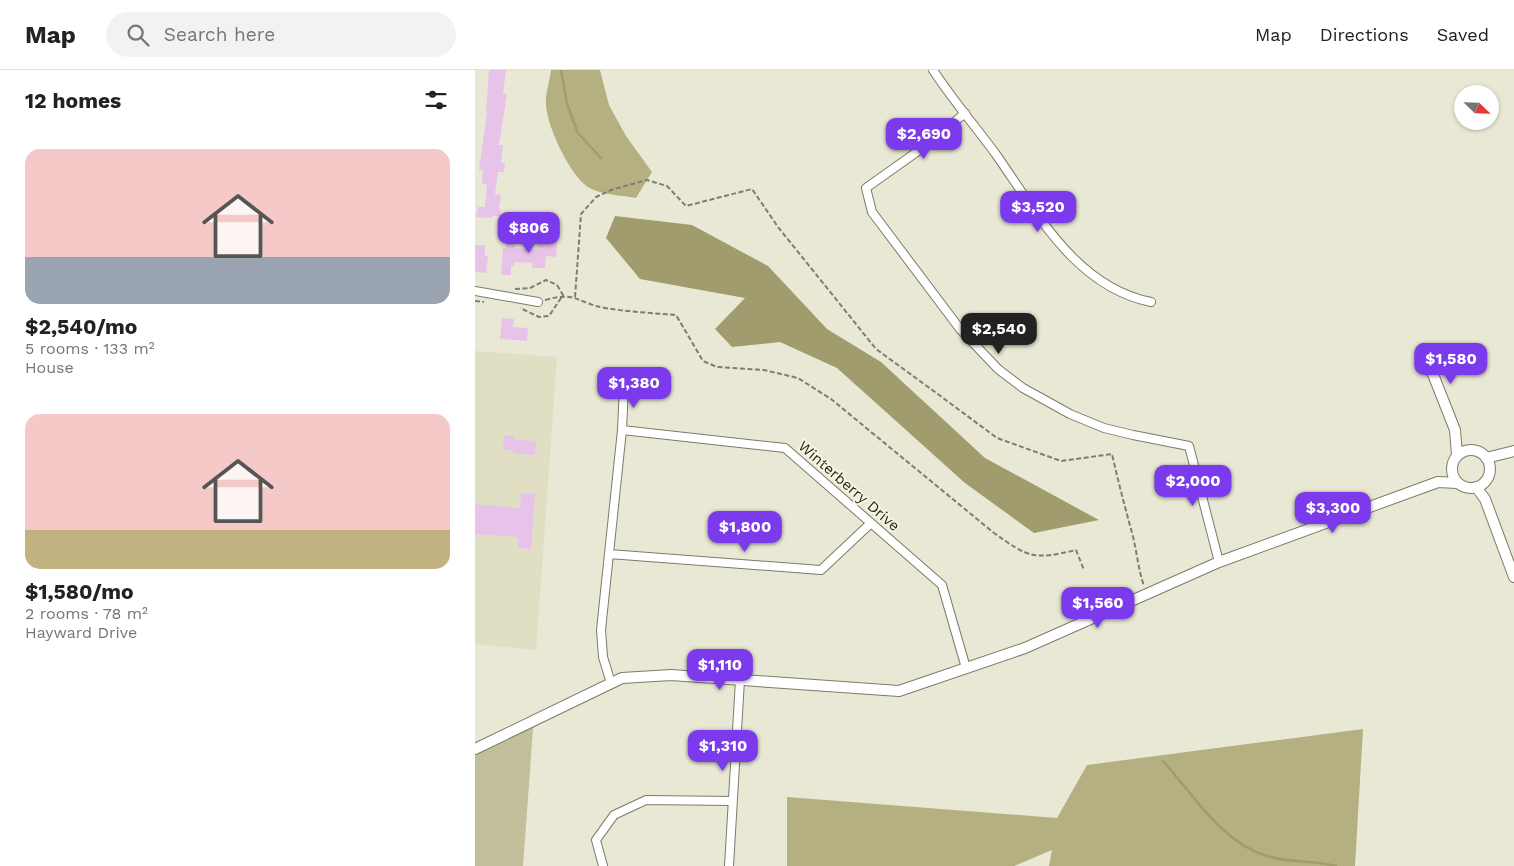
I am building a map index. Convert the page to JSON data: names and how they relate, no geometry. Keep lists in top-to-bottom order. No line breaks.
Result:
{"streets":{"street":["Winterberry Drive"]},"north":"bottom right","page":{"header":"Map","search":"Search here","nav":["Map","Directions","Saved"],"heading":"12 homes","price":["$2,690","$3,520","$806","$2,540","$1,580","$1,380","$2,000","$3,300","$1,800","$1,560","$1,110","$1,310"],"list":[{"name":"$2,540/mo","note":"5 rooms · 133 m² · House"},{"name":"$1,580/mo","note":"2 rooms · 78 m² · Hayward Drive"}]}}
